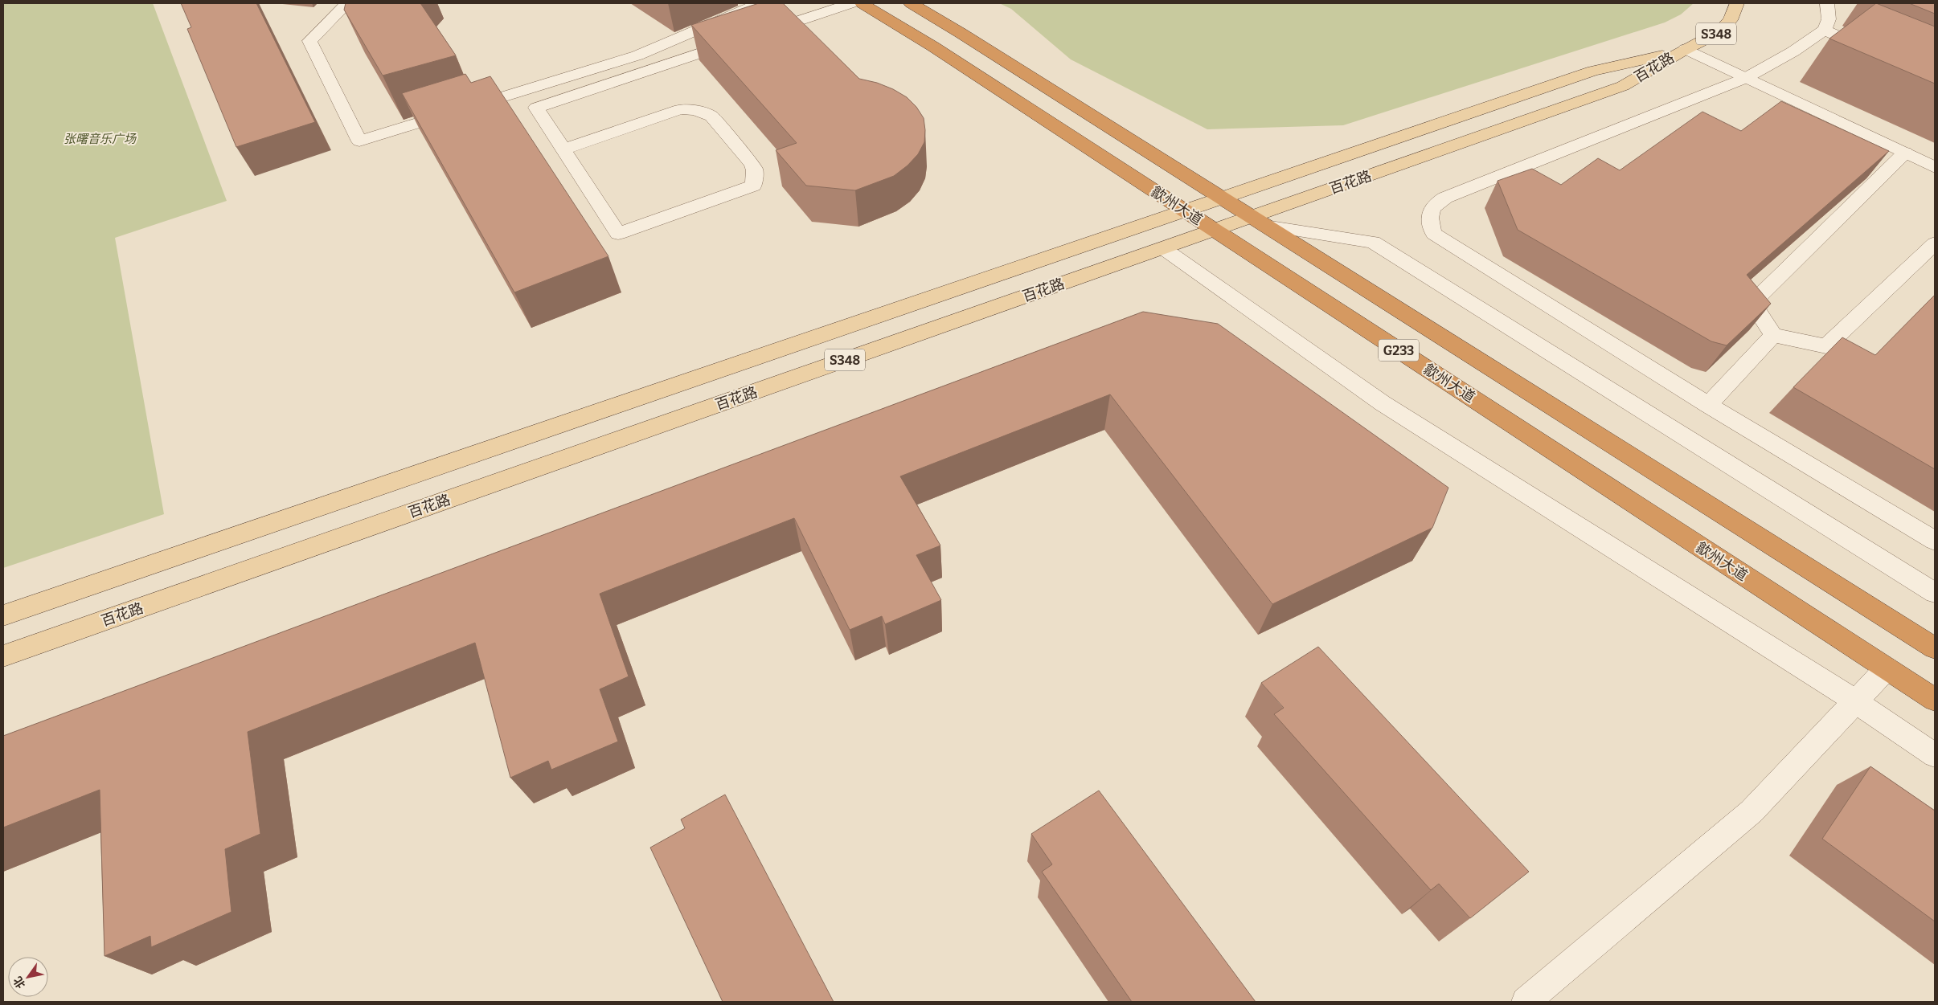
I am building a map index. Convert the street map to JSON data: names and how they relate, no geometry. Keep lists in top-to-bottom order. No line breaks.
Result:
{"streets":{"highway":["歙州大道","G233"],"main road":["S348","百花路"]},"crossings":[["S348","百花路"],["百花路","歙州大道"],["百花路","G233"]],"parks":["张曙音乐广场"],"north":"bottom left"}
